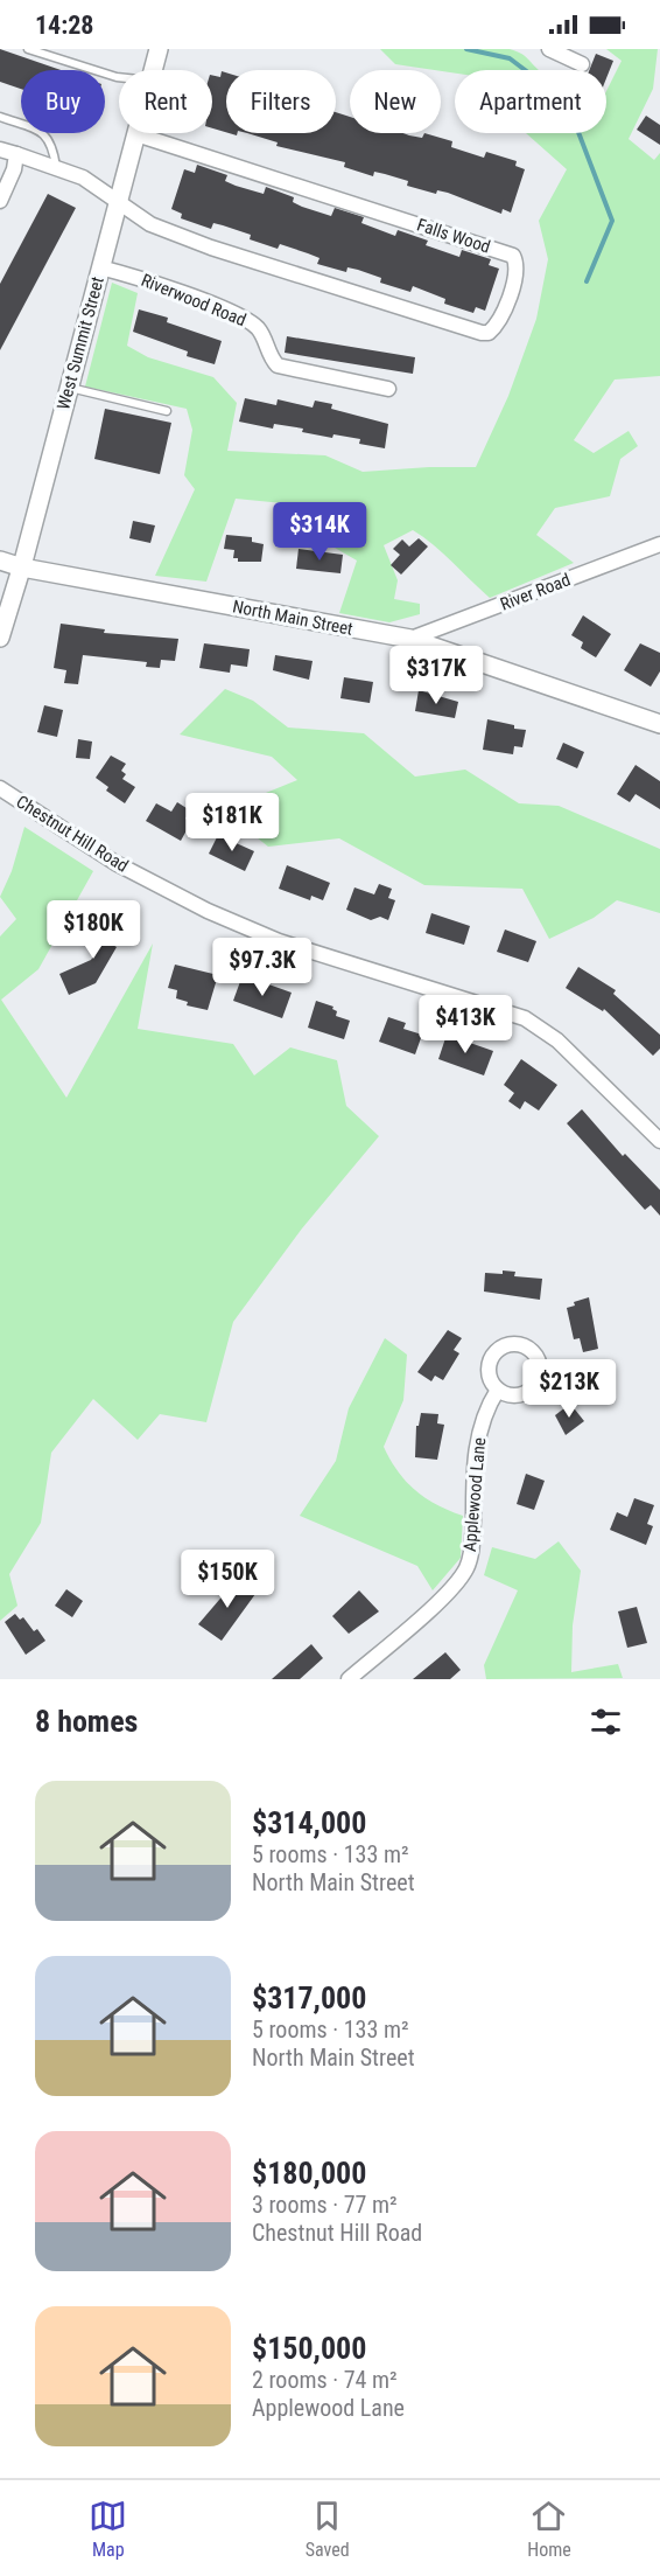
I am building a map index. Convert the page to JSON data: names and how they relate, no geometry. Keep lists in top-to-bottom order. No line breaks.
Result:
{"streets":{"street":["Falls Wood","Riverwood Road","West Summit Street","River Road","North Main Street","Chestnut Hill Road","Applewood Lane"]},"crossings":[["Falls Wood","West Summit Street"],["Riverwood Road","West Summit Street"],["West Summit Street","North Main Street"],["River Road","North Main Street"]],"page":{"status":"14:28","chip":["Buy","Rent","Filters","New","Apartment"],"price":["$314K","$317K","$181K","$180K","$97.3K","$413K","$213K","$150K"],"heading":"8 homes","list":[{"name":"$314,000","note":"5 rooms · 133 m² · North Main Street"},{"name":"$317,000","note":"5 rooms · 133 m² · North Main Street"},{"name":"$180,000","note":"3 rooms · 77 m² · Chestnut Hill Road"},{"name":"$150,000","note":"2 rooms · 74 m² · Applewood Lane"}],"tabs":["Map","Saved","Home"]}}
